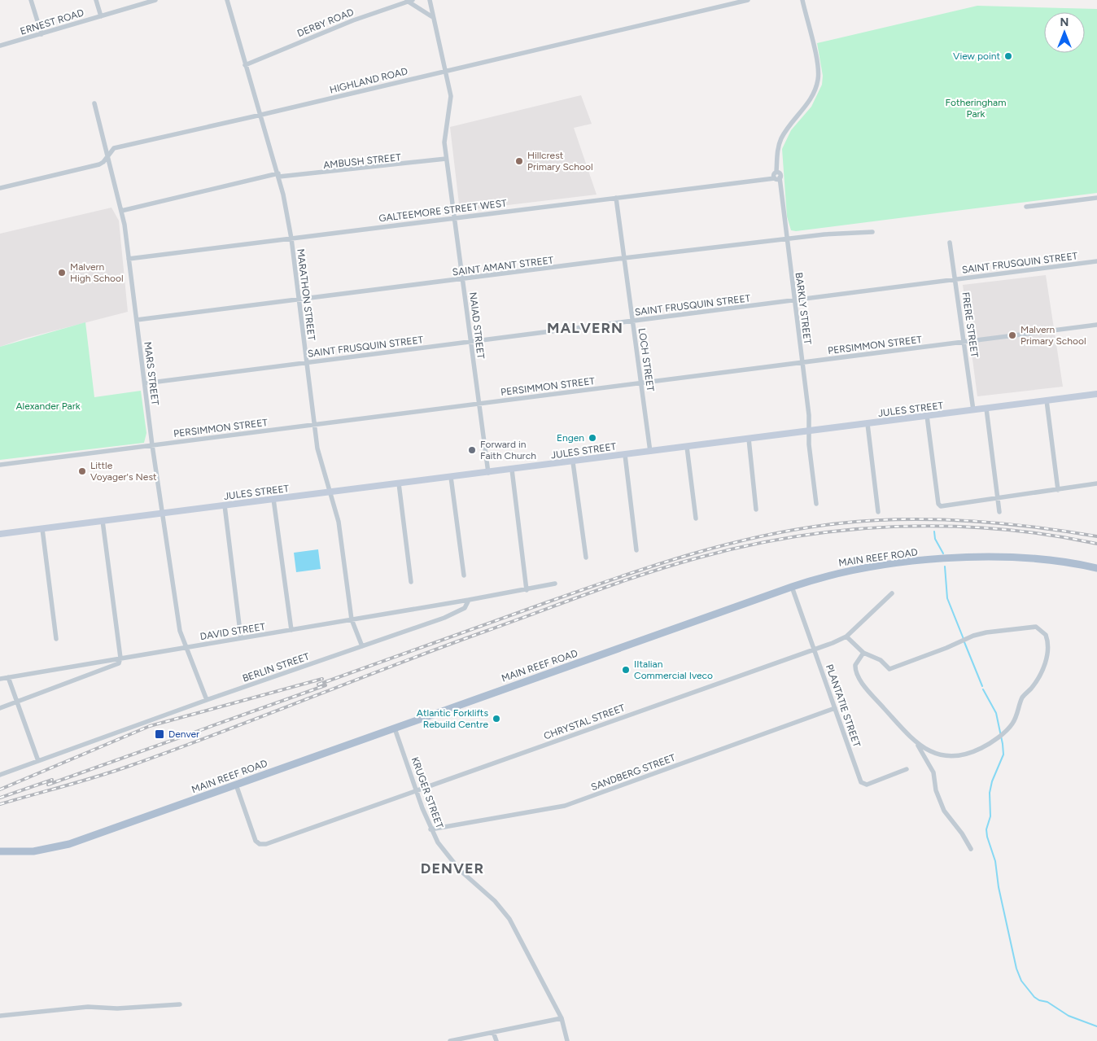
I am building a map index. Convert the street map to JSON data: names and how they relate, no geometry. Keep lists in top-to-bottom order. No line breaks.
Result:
{"streets":{"main road":["JULES STREET","MAIN REEF ROAD"],"street":["ERNEST ROAD","DERBY ROAD","HIGHLAND ROAD","AMBUSH STREET","GALTEEMORE STREET WEST","SAINT FRUSQUIN STREET","SAINT AMANT STREET","MARATHON STREET","BARKLY STREET","FRERE STREET","NAIAD STREET","PERSIMMON STREET","LOCH STREET","MARS STREET","DAVID STREET","BERLIN STREET","PLANTATIE STREET","CHRYSTAL STREET","SANDBERG STREET","KRUGER STREET"]},"crossings":[["DERBY ROAD","MARATHON STREET"],["HIGHLAND ROAD","MARATHON STREET"],["HIGHLAND ROAD","NAIAD STREET"],["HIGHLAND ROAD","MARS STREET"],["AMBUSH STREET","MARATHON STREET"],["AMBUSH STREET","NAIAD STREET"],["AMBUSH STREET","MARS STREET"],["GALTEEMORE STREET WEST","MARATHON STREET"],["GALTEEMORE STREET WEST","BARKLY STREET"],["GALTEEMORE STREET WEST","NAIAD STREET"],["GALTEEMORE STREET WEST","LOCH STREET"],["GALTEEMORE STREET WEST","MARS STREET"],["SAINT FRUSQUIN STREET","MARATHON STREET"],["SAINT FRUSQUIN STREET","BARKLY STREET"],["SAINT FRUSQUIN STREET","FRERE STREET"],["SAINT FRUSQUIN STREET","NAIAD STREET"],["SAINT FRUSQUIN STREET","LOCH STREET"],["SAINT FRUSQUIN STREET","MARS STREET"],["SAINT AMANT STREET","MARATHON STREET"],["SAINT AMANT STREET","BARKLY STREET"],["SAINT AMANT STREET","NAIAD STREET"],["SAINT AMANT STREET","LOCH STREET"],["SAINT AMANT STREET","MARS STREET"],["MARATHON STREET","PERSIMMON STREET"],["MARATHON STREET","JULES STREET"],["MARATHON STREET","DAVID STREET"],["BARKLY STREET","PERSIMMON STREET"],["BARKLY STREET","JULES STREET"],["FRERE STREET","PERSIMMON STREET"],["FRERE STREET","JULES STREET"],["NAIAD STREET","PERSIMMON STREET"],["NAIAD STREET","JULES STREET"],["PERSIMMON STREET","LOCH STREET"],["PERSIMMON STREET","MARS STREET"],["LOCH STREET","JULES STREET"],["MARS STREET","JULES STREET"],["MARS STREET","DAVID STREET"],["MARS STREET","BERLIN STREET"],["MAIN REEF ROAD","PLANTATIE STREET"],["MAIN REEF ROAD","CHRYSTAL STREET"],["MAIN REEF ROAD","KRUGER STREET"],["DAVID STREET","BERLIN STREET"],["PLANTATIE STREET","CHRYSTAL STREET"],["PLANTATIE STREET","SANDBERG STREET"],["CHRYSTAL STREET","KRUGER STREET"],["SANDBERG STREET","KRUGER STREET"]],"districts":["MALVERN","DENVER"],"parks":["Fotheringham Park","Alexander Park"],"places":{"other":["View point","Hillcrest Primary School","Malvern High School","Malvern Primary School","Engen","Forward in Faith Church","Little Voyager's Nest","IItalian Commercial Iveco","Atlantic Forklifts Rebuild Centre"],"transit":["Denver"]},"north":"top"}
